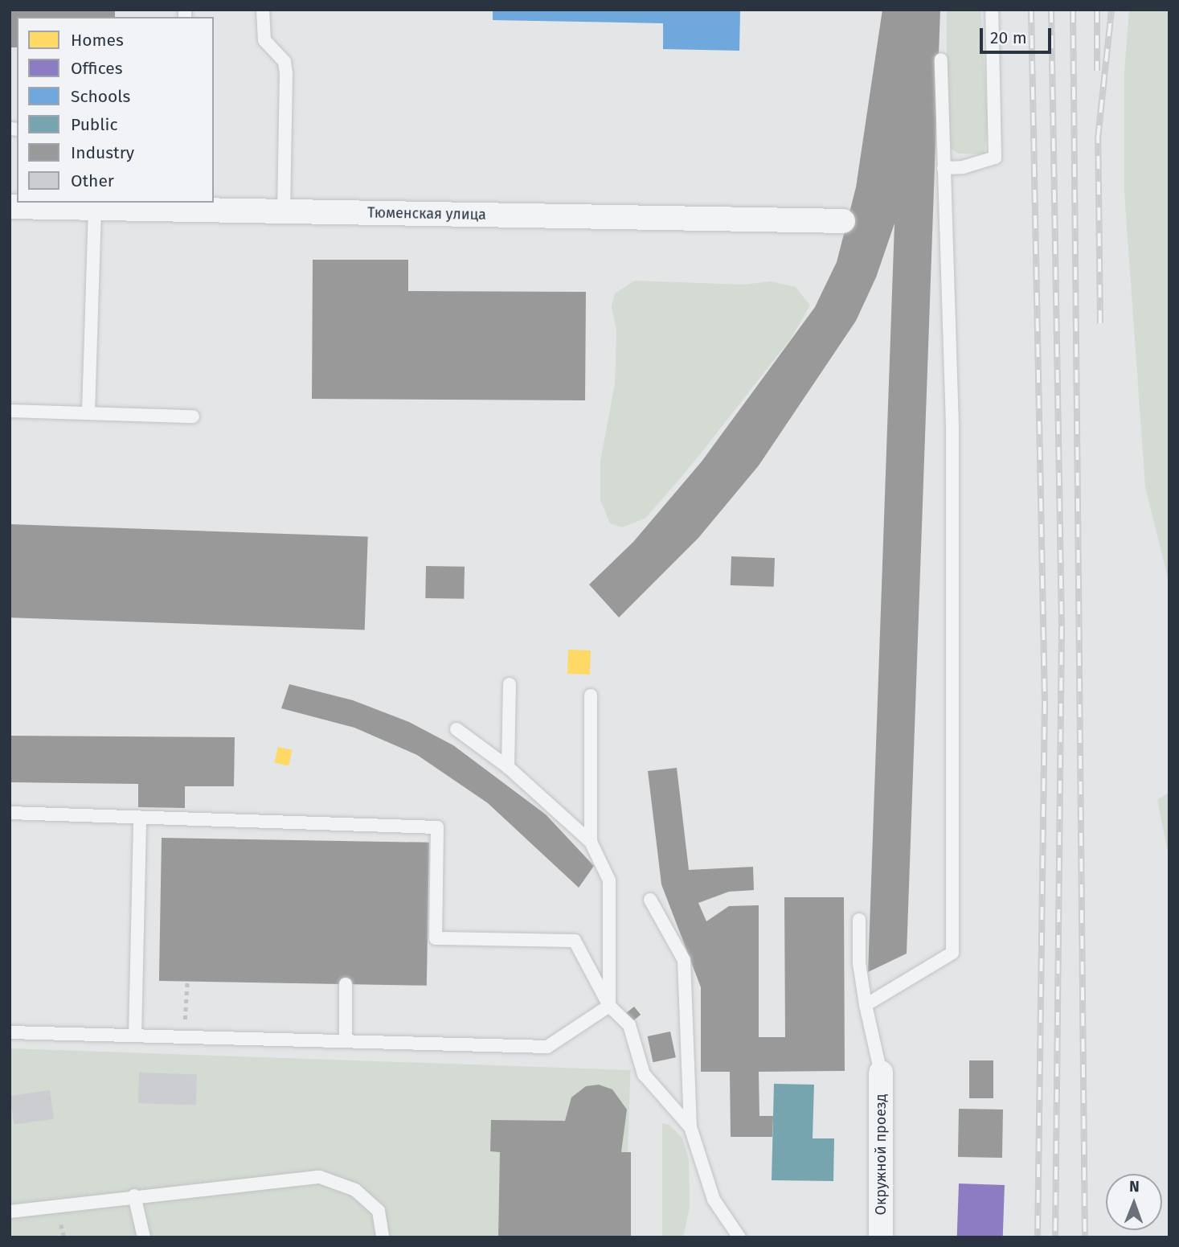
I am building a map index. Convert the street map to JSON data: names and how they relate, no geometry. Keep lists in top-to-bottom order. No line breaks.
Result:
{"streets":{"street":["Тюменская улица","Окружной проезд"]},"legend":["Homes","Offices","Schools","Public","Industry","Other"],"scale_bar":"20 m","north":"top"}
